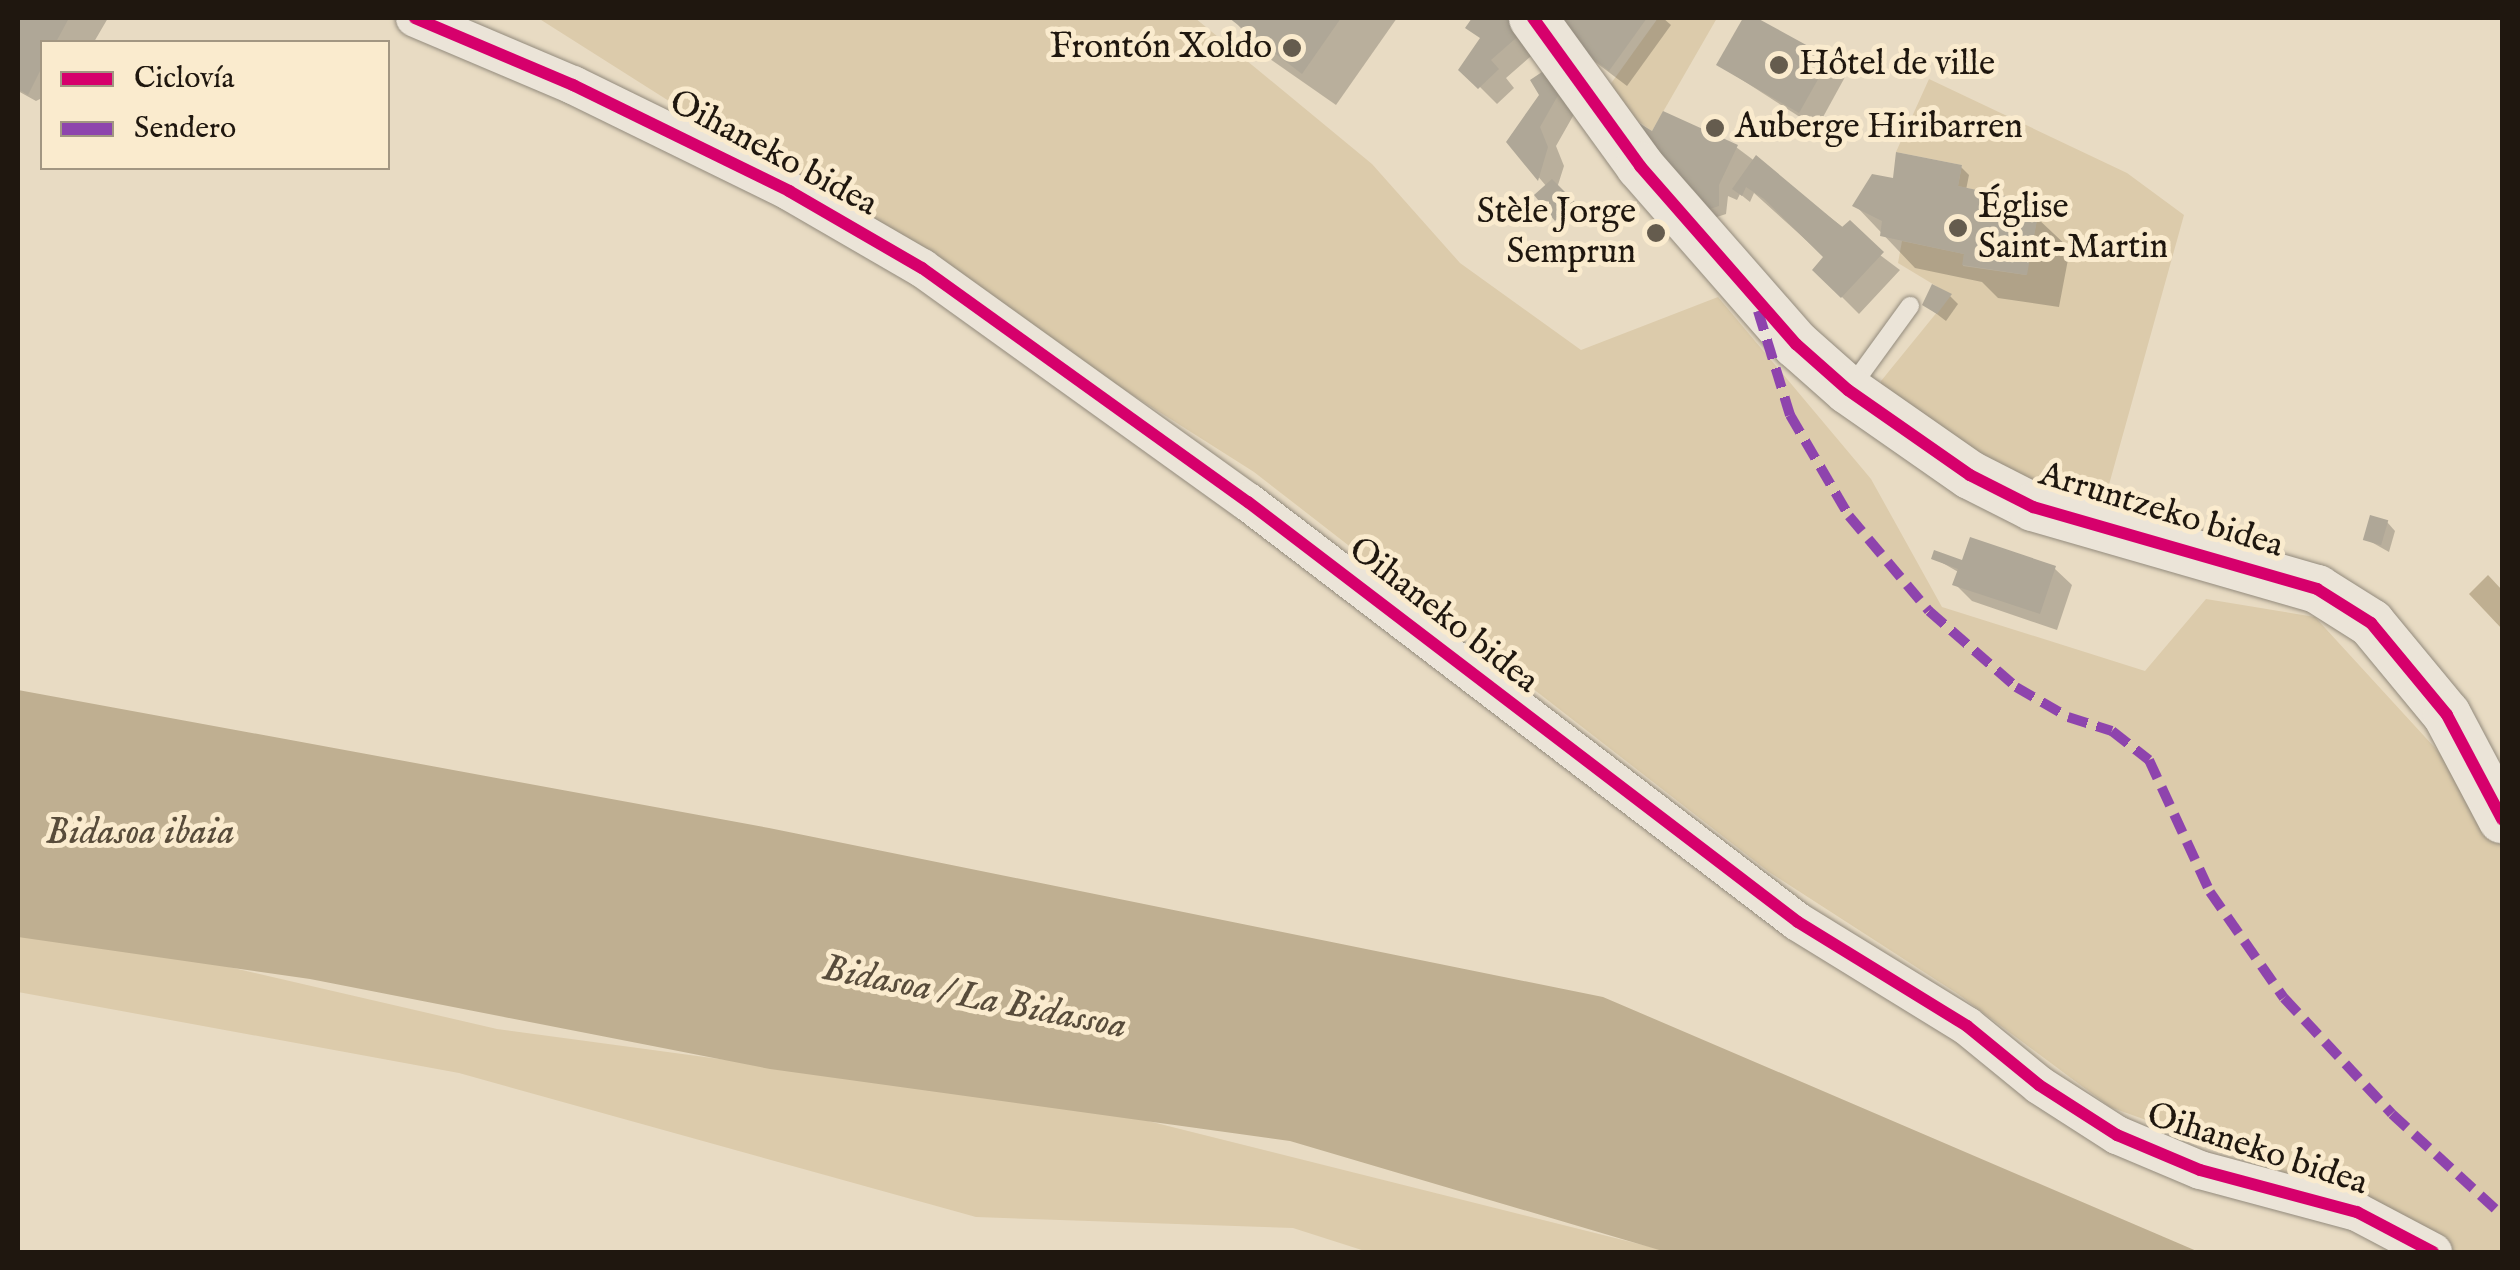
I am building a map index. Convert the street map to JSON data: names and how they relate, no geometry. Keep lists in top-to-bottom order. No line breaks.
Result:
{"streets":{"street":["Oihaneko bidea","Arruntzeko bidea"]},"water":["Bidasoa ibaia","Bidasoa / La Bidassoa"],"places":["Frontón Xoldo","Hôtel de ville","Auberge Hiribarren","Église Saint-Martin","Stèle Jorge Semprun"],"legend":["Ciclovía","Sendero"]}
